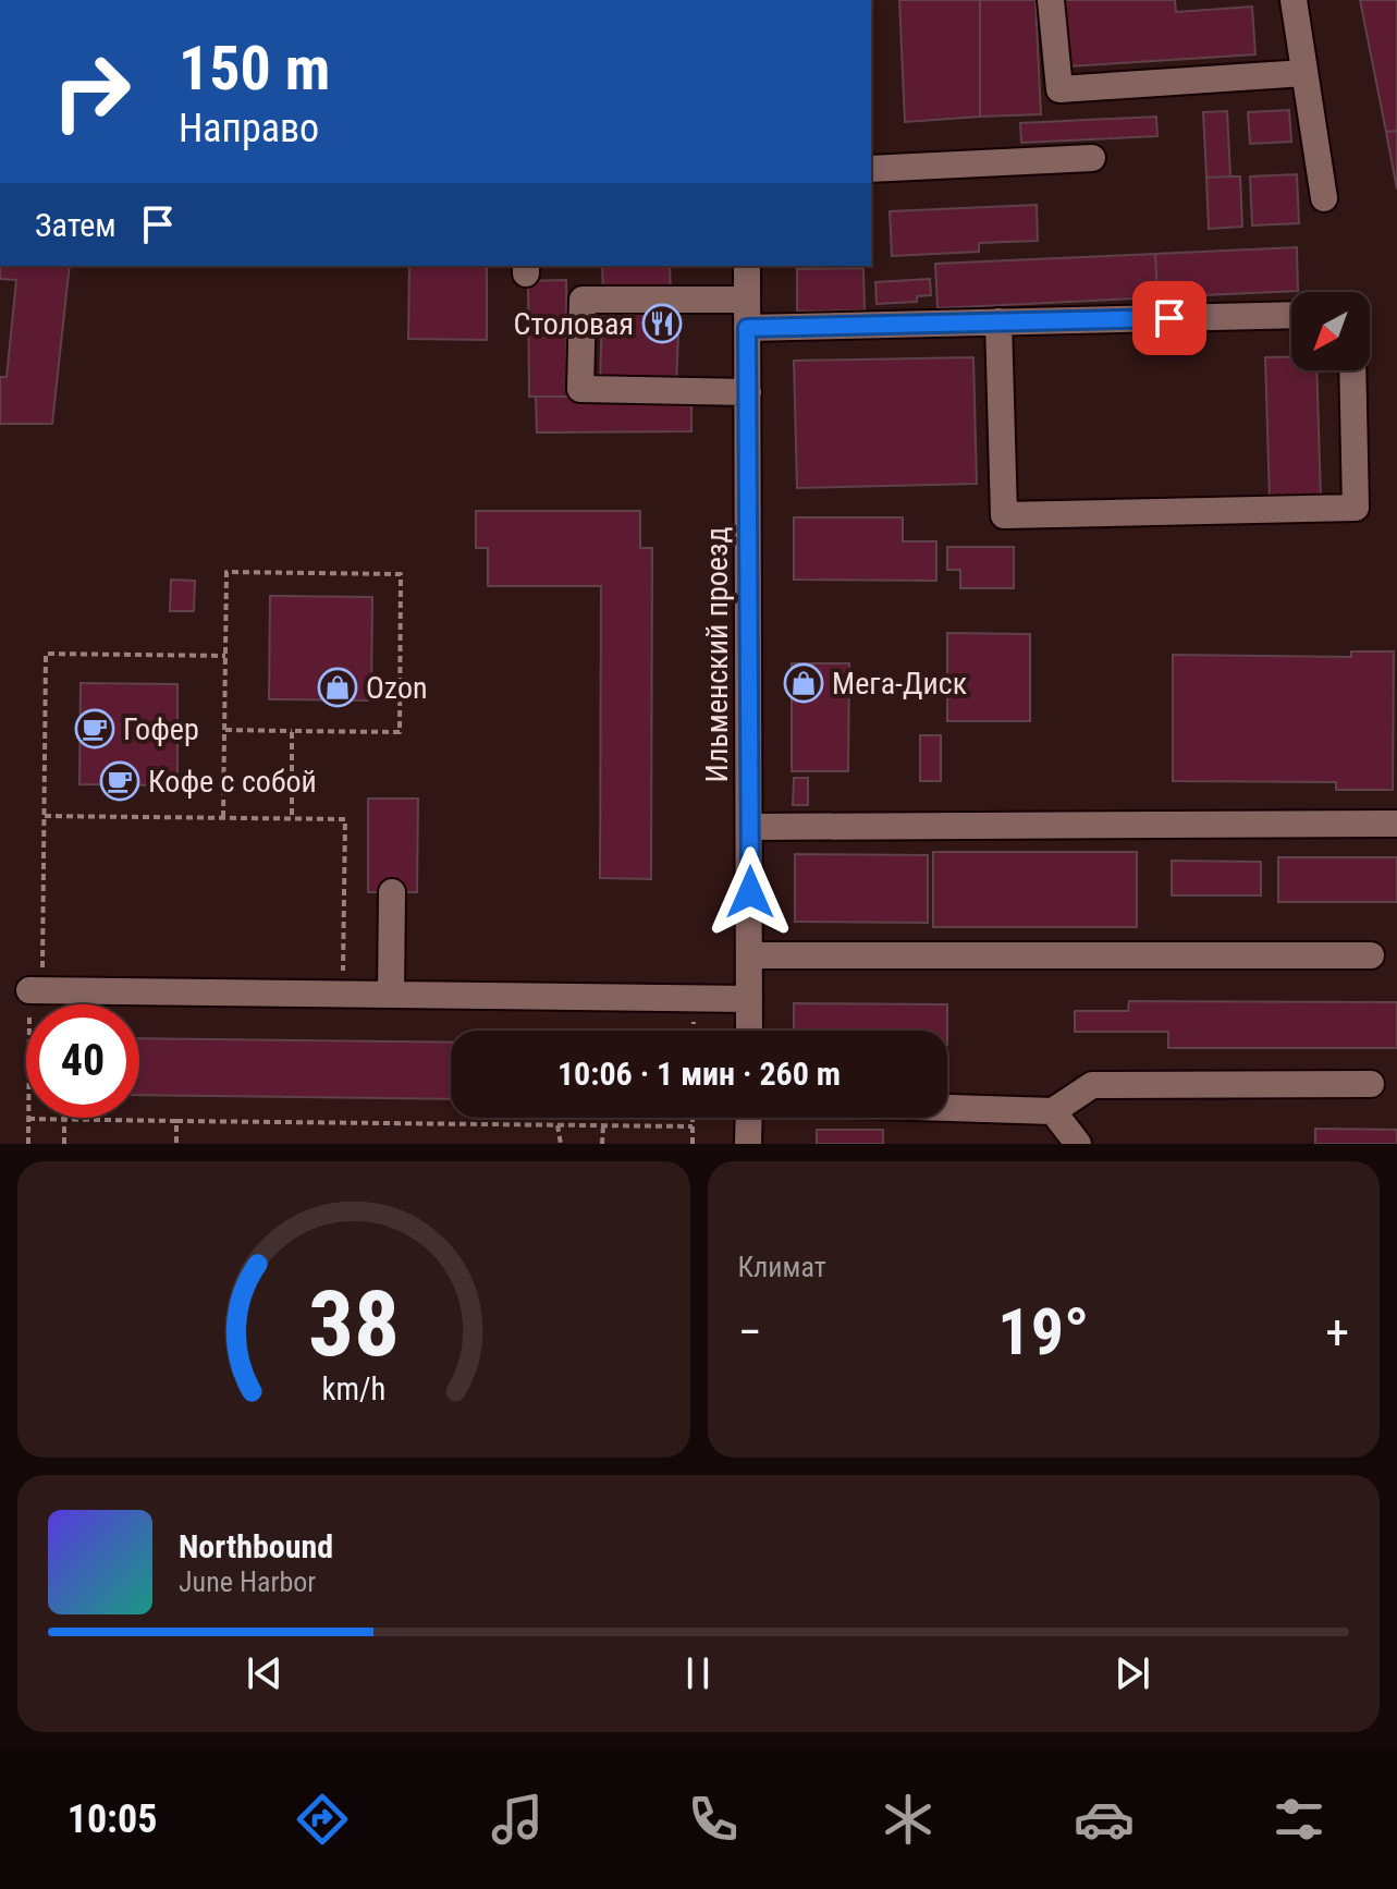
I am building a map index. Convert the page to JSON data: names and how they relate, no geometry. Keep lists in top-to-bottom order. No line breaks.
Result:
{"streets":{"street":["Ильменский проезд"]},"places":{"restaurant":["Столовая"],"shop":["Мега-Диск","Ozon"],"cafe":["Гофер","Кофе с собой"]},"north":"bottom left","page":{"turn":["150 m","Направо"],"then":"Затем","limit":"40","trip":"10:06 · 1 мин · 260 m","tile":"Климат","heat":["−","19°","+"],"song":["Northbound","June Harbor"],"tabs":"10:05","gauge":["38","km/h"]}}
